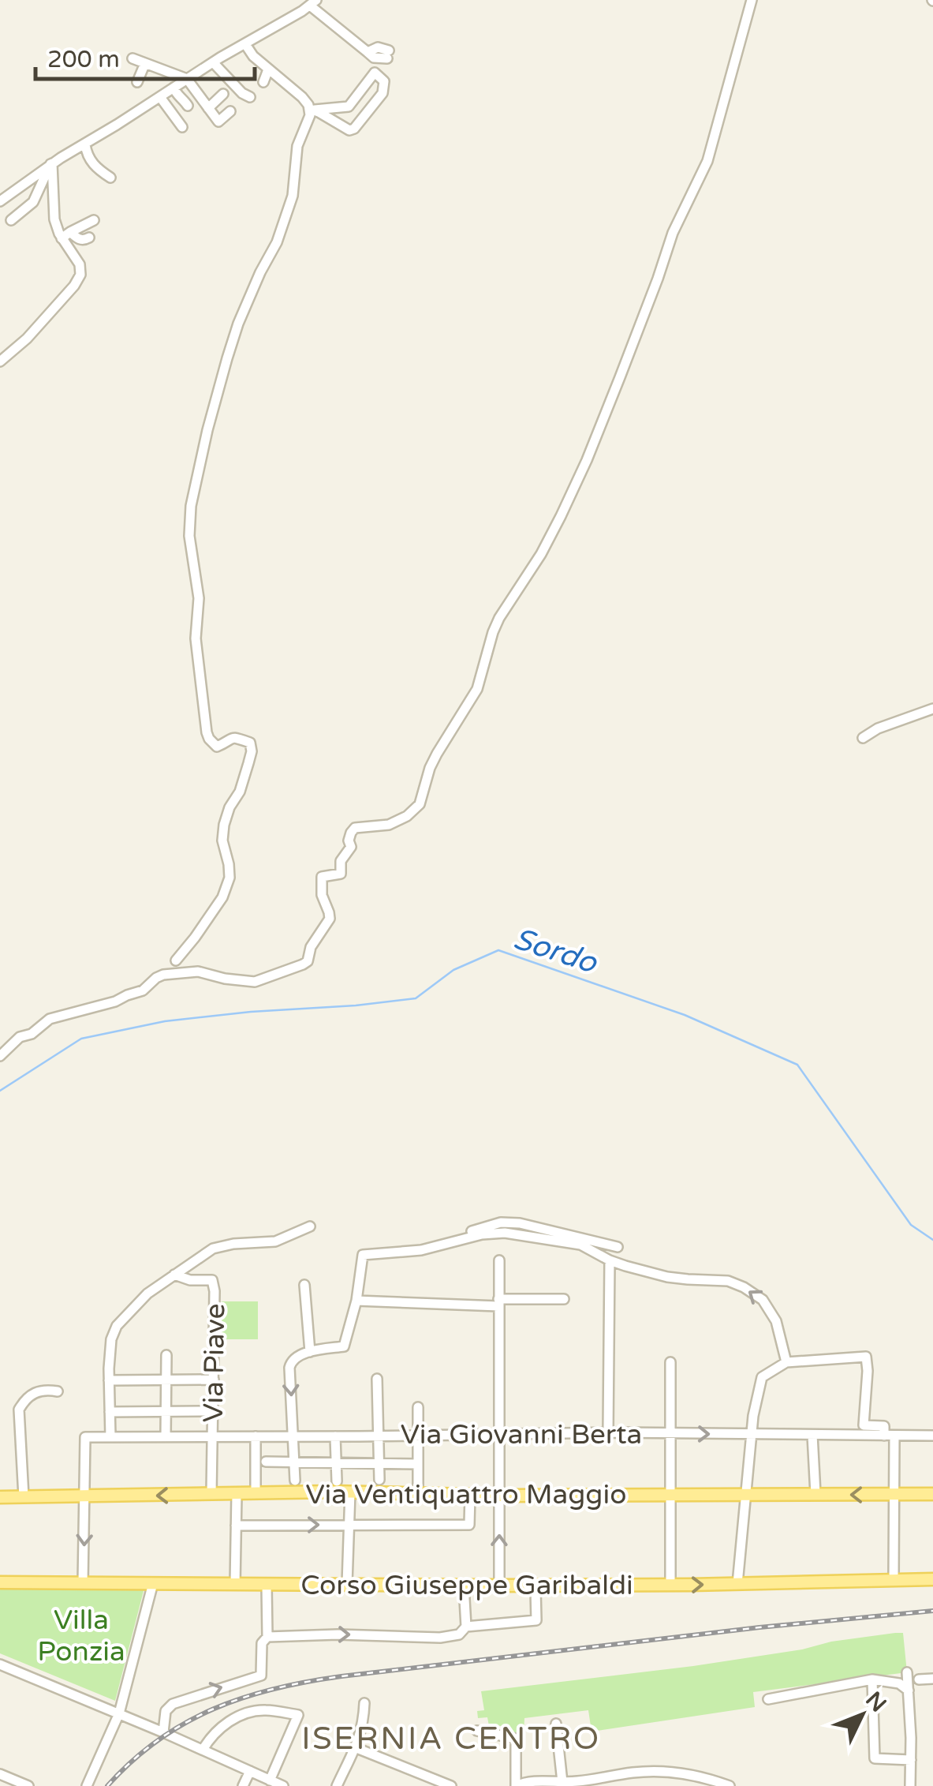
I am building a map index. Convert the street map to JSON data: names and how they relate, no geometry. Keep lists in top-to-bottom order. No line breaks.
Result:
{"streets":{"main road":["Via Ventiquattro Maggio","Corso Giuseppe Garibaldi"],"street":["Via Piave","Via Giovanni Berta"]},"crossings":[["Via Piave","Via Giovanni Berta"],["Via Piave","Via Ventiquattro Maggio"]],"districts":["ISERNIA CENTRO"],"water":["Sordo"],"parks":["Villa Ponzia"],"scale_bar":"200 m","north":"top right"}
